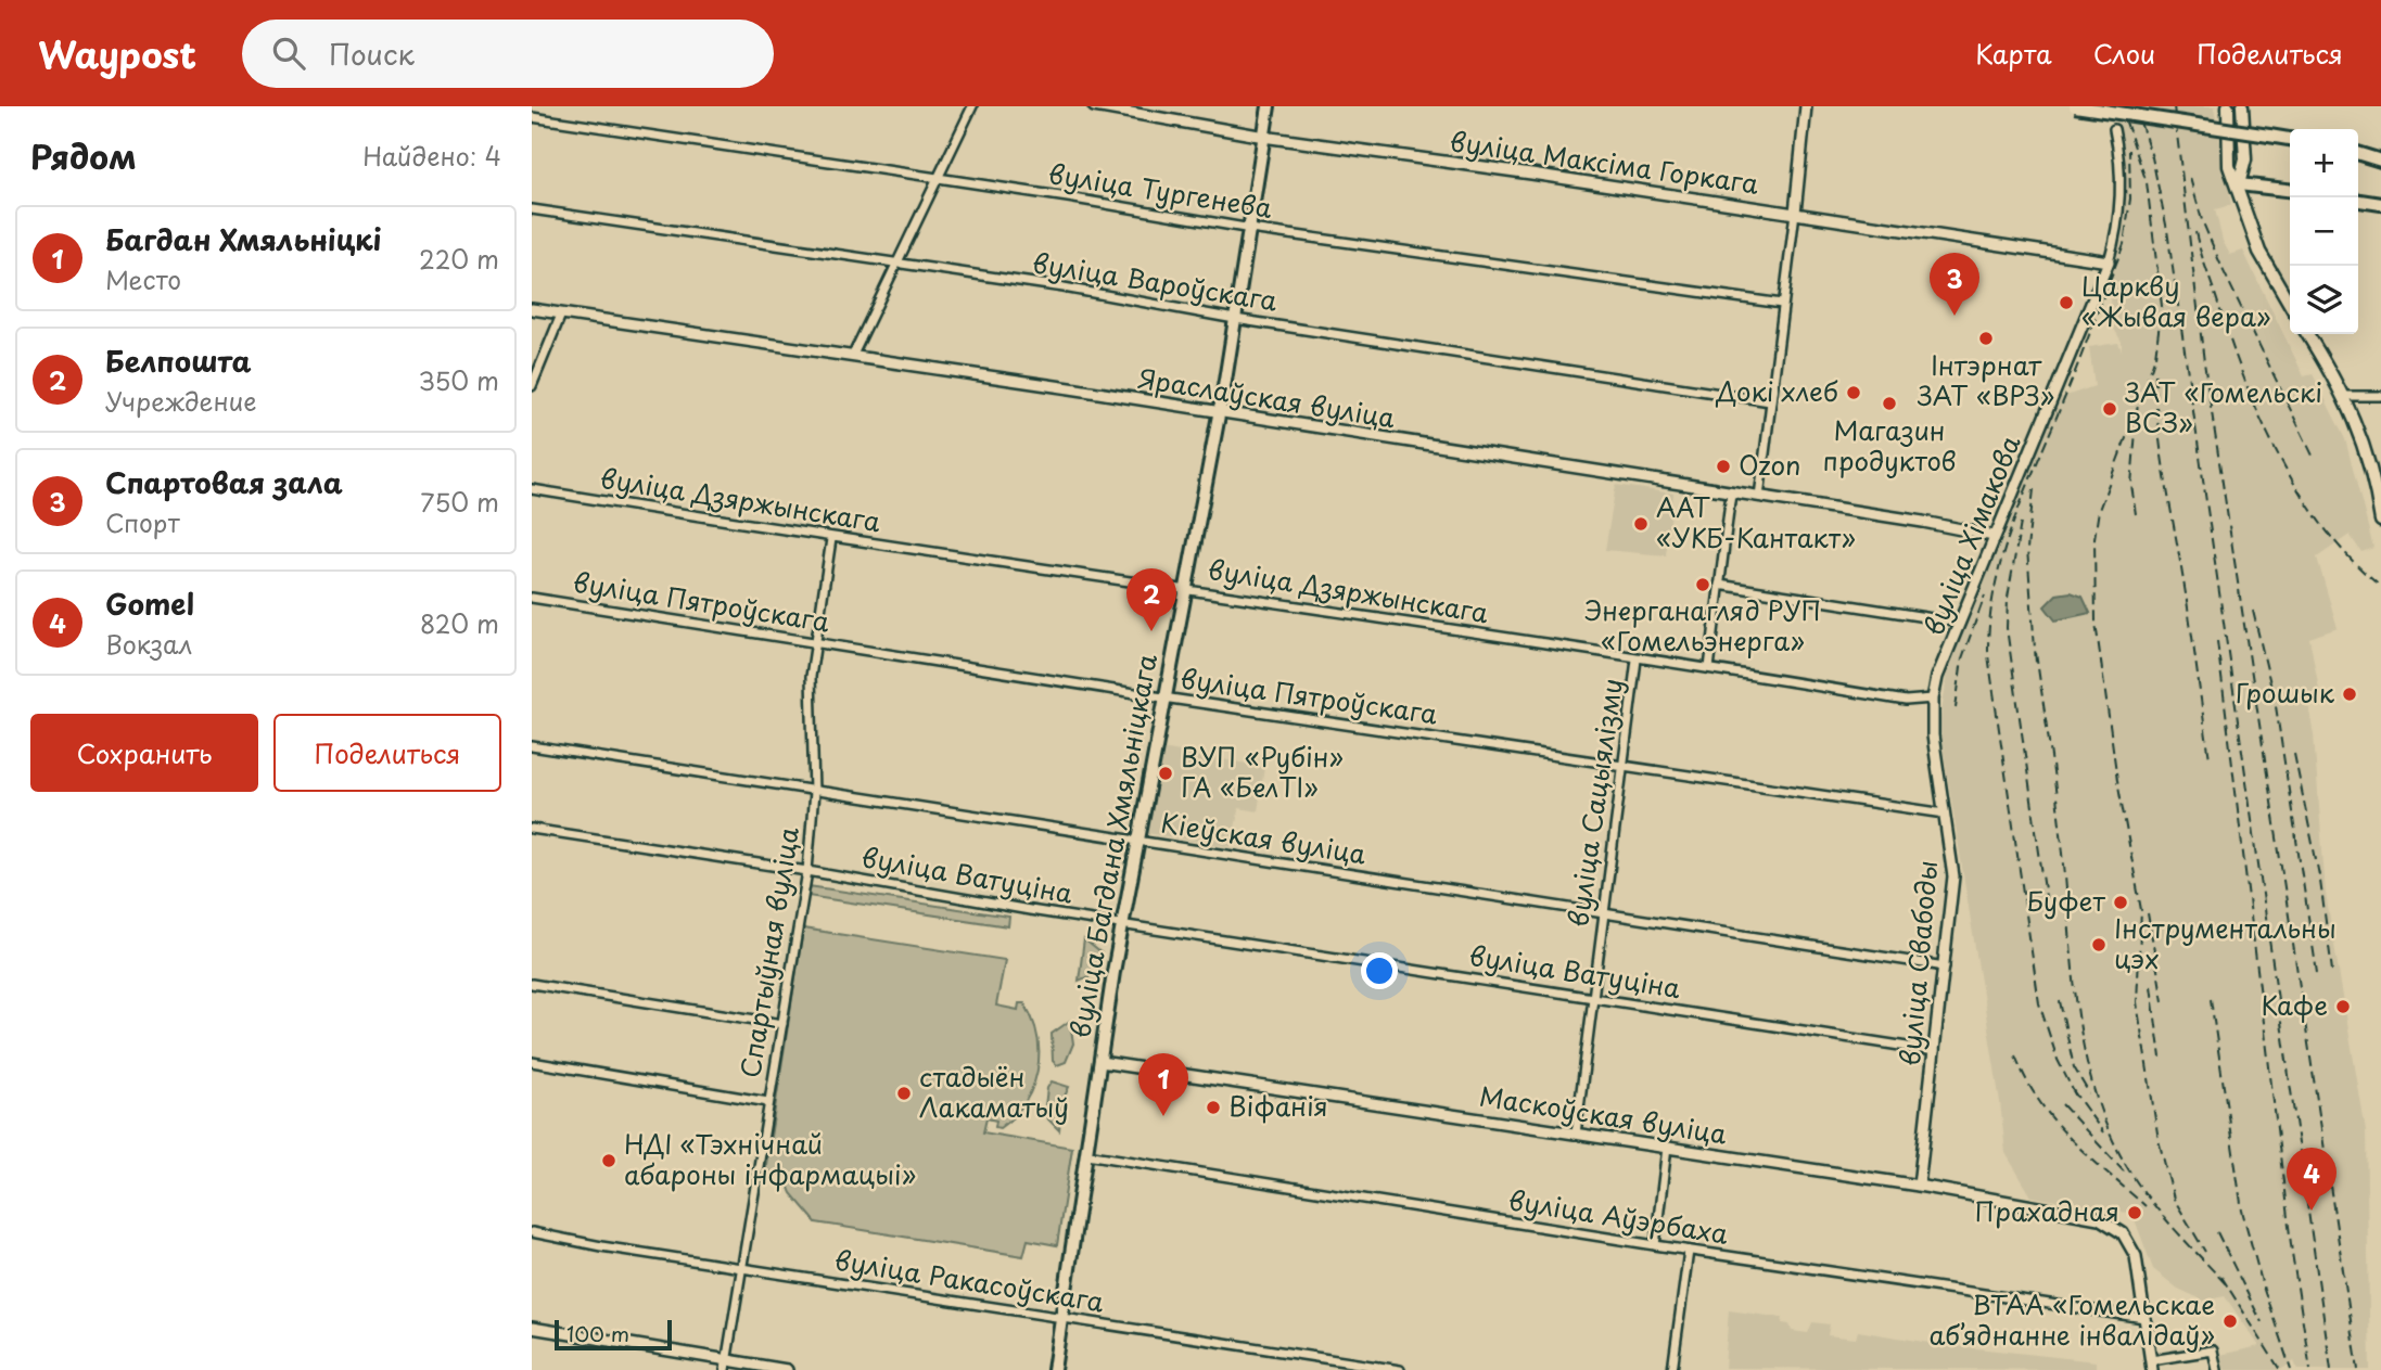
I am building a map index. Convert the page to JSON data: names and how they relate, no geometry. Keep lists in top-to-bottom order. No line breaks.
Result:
{"streets":{"main road":["вуліца Багдана Хмяльніцкага"],"street":["вуліца Максіма Горкага","вуліца Тургенева","вуліца Вароўскага","Яраслаўская вуліца","вуліца Дзяржынскага","вуліца Хімакова","вуліца Пятроўскага","вуліца Сацыялізму","Кіеўская вуліца","вуліца Ватуціна","Спартыўная вуліца","вуліца Свабоды","Маскоўская вуліца","вуліца Аўэрбаха","вуліца Ракасоўскага"]},"crossings":[["вуліца Максіма Горкага","вуліца Хімакова"],["вуліца Максіма Горкага","вуліца Багдана Хмяльніцкага"],["вуліца Тургенева","вуліца Багдана Хмяльніцкага"],["вуліца Вароўскага","вуліца Багдана Хмяльніцкага"],["Яраслаўская вуліца","вуліца Хімакова"],["Яраслаўская вуліца","вуліца Багдана Хмяльніцкага"],["вуліца Дзяржынскага","вуліца Хімакова"],["вуліца Дзяржынскага","вуліца Сацыялізму"],["вуліца Дзяржынскага","вуліца Багдана Хмяльніцкага"],["вуліца Дзяржынскага","Спартыўная вуліца"],["вуліца Дзяржынскага","вуліца Свабоды"],["вуліца Хімакова","вуліца Свабоды"],["вуліца Пятроўскага","вуліца Сацыялізму"],["вуліца Пятроўскага","вуліца Багдана Хмяльніцкага"],["вуліца Пятроўскага","Спартыўная вуліца"],["вуліца Пятроўскага","вуліца Свабоды"],["вуліца Сацыялізму","Кіеўская вуліца"],["вуліца Сацыялізму","вуліца Ватуціна"],["вуліца Сацыялізму","Маскоўская вуліца"],["Кіеўская вуліца","вуліца Багдана Хмяльніцкага"],["Кіеўская вуліца","Спартыўная вуліца"],["Кіеўская вуліца","вуліца Свабоды"],["вуліца Багдана Хмяльніцкага","вуліца Ватуціна"],["вуліца Багдана Хмяльніцкага","Маскоўская вуліца"],["вуліца Багдана Хмяльніцкага","вуліца Аўэрбаха"],["вуліца Багдана Хмяльніцкага","вуліца Ракасоўскага"],["вуліца Ватуціна","Спартыўная вуліца"],["вуліца Ватуціна","вуліца Свабоды"],["Спартыўная вуліца","вуліца Ракасоўскага"],["вуліца Свабоды","Маскоўская вуліца"],["Маскоўская вуліца","вуліца Аўэрбаха"]],"places":["Царкву «Жывая вера»","Інтэрнат ЗАТ «ВРЗ»","Докі хлеб","Магазин продуктов","ЗАТ «Гомельскі ВСЗ»","Ozon","ААТ «УКБ-Кантакт»","Энерганагляд РУП «Гомельэнерга»","Грошык","ВУП «Рубін» ГА «БелТІ»","Буфет","Інструментальны цэх","Кафе","стадыён Лакаматыў","Віфанія","НДІ «Тэхнічнай абароны інфармацыі»","Прахадная","ВТАА «Гомельскае абʼяднанне інвалідаў»"],"scale_bar":"100 m","page":{"header":"Waypost","search":"Поиск","nav":["Карта","Слои","Поделиться"],"heading":["Рядом","Найдено: 4"],"map_buttons":["+","−"],"list":[{"mark":"1","name":"Багдан Хмяльніцкі","note":"Место","value":"220 m"},{"mark":"2","name":"Белпошта","note":"Учреждение","value":"350 m"},{"mark":"3","name":"Спартовая зала","note":"Спорт","value":"750 m"},{"mark":"4","name":"Gomel","note":"Вокзал","value":"820 m"}],"pins":["3","2","1","4"],"buttons":["Сохранить","Поделиться"],"scale":"100 m"}}
